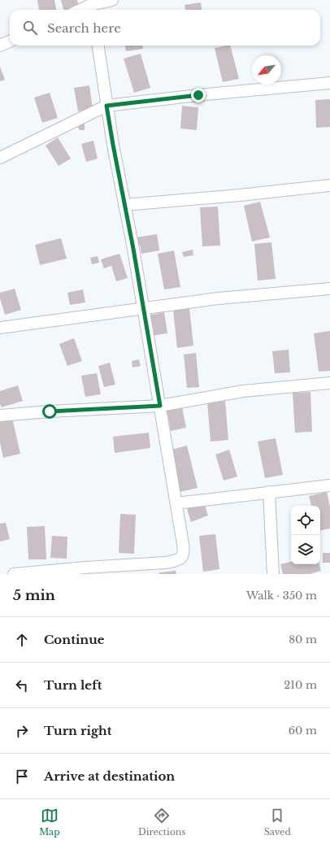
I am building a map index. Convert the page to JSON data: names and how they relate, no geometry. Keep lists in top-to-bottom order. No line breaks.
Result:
{"north":"bottom left","page":{"search":"Search here","heading":["5 min","Walk · 350 m"],"list":[["Continue","80 m"],["Turn left","210 m"],["Turn right","60 m"],"Arrive at destination"],"nav":["Map","Directions","Saved"]}}
